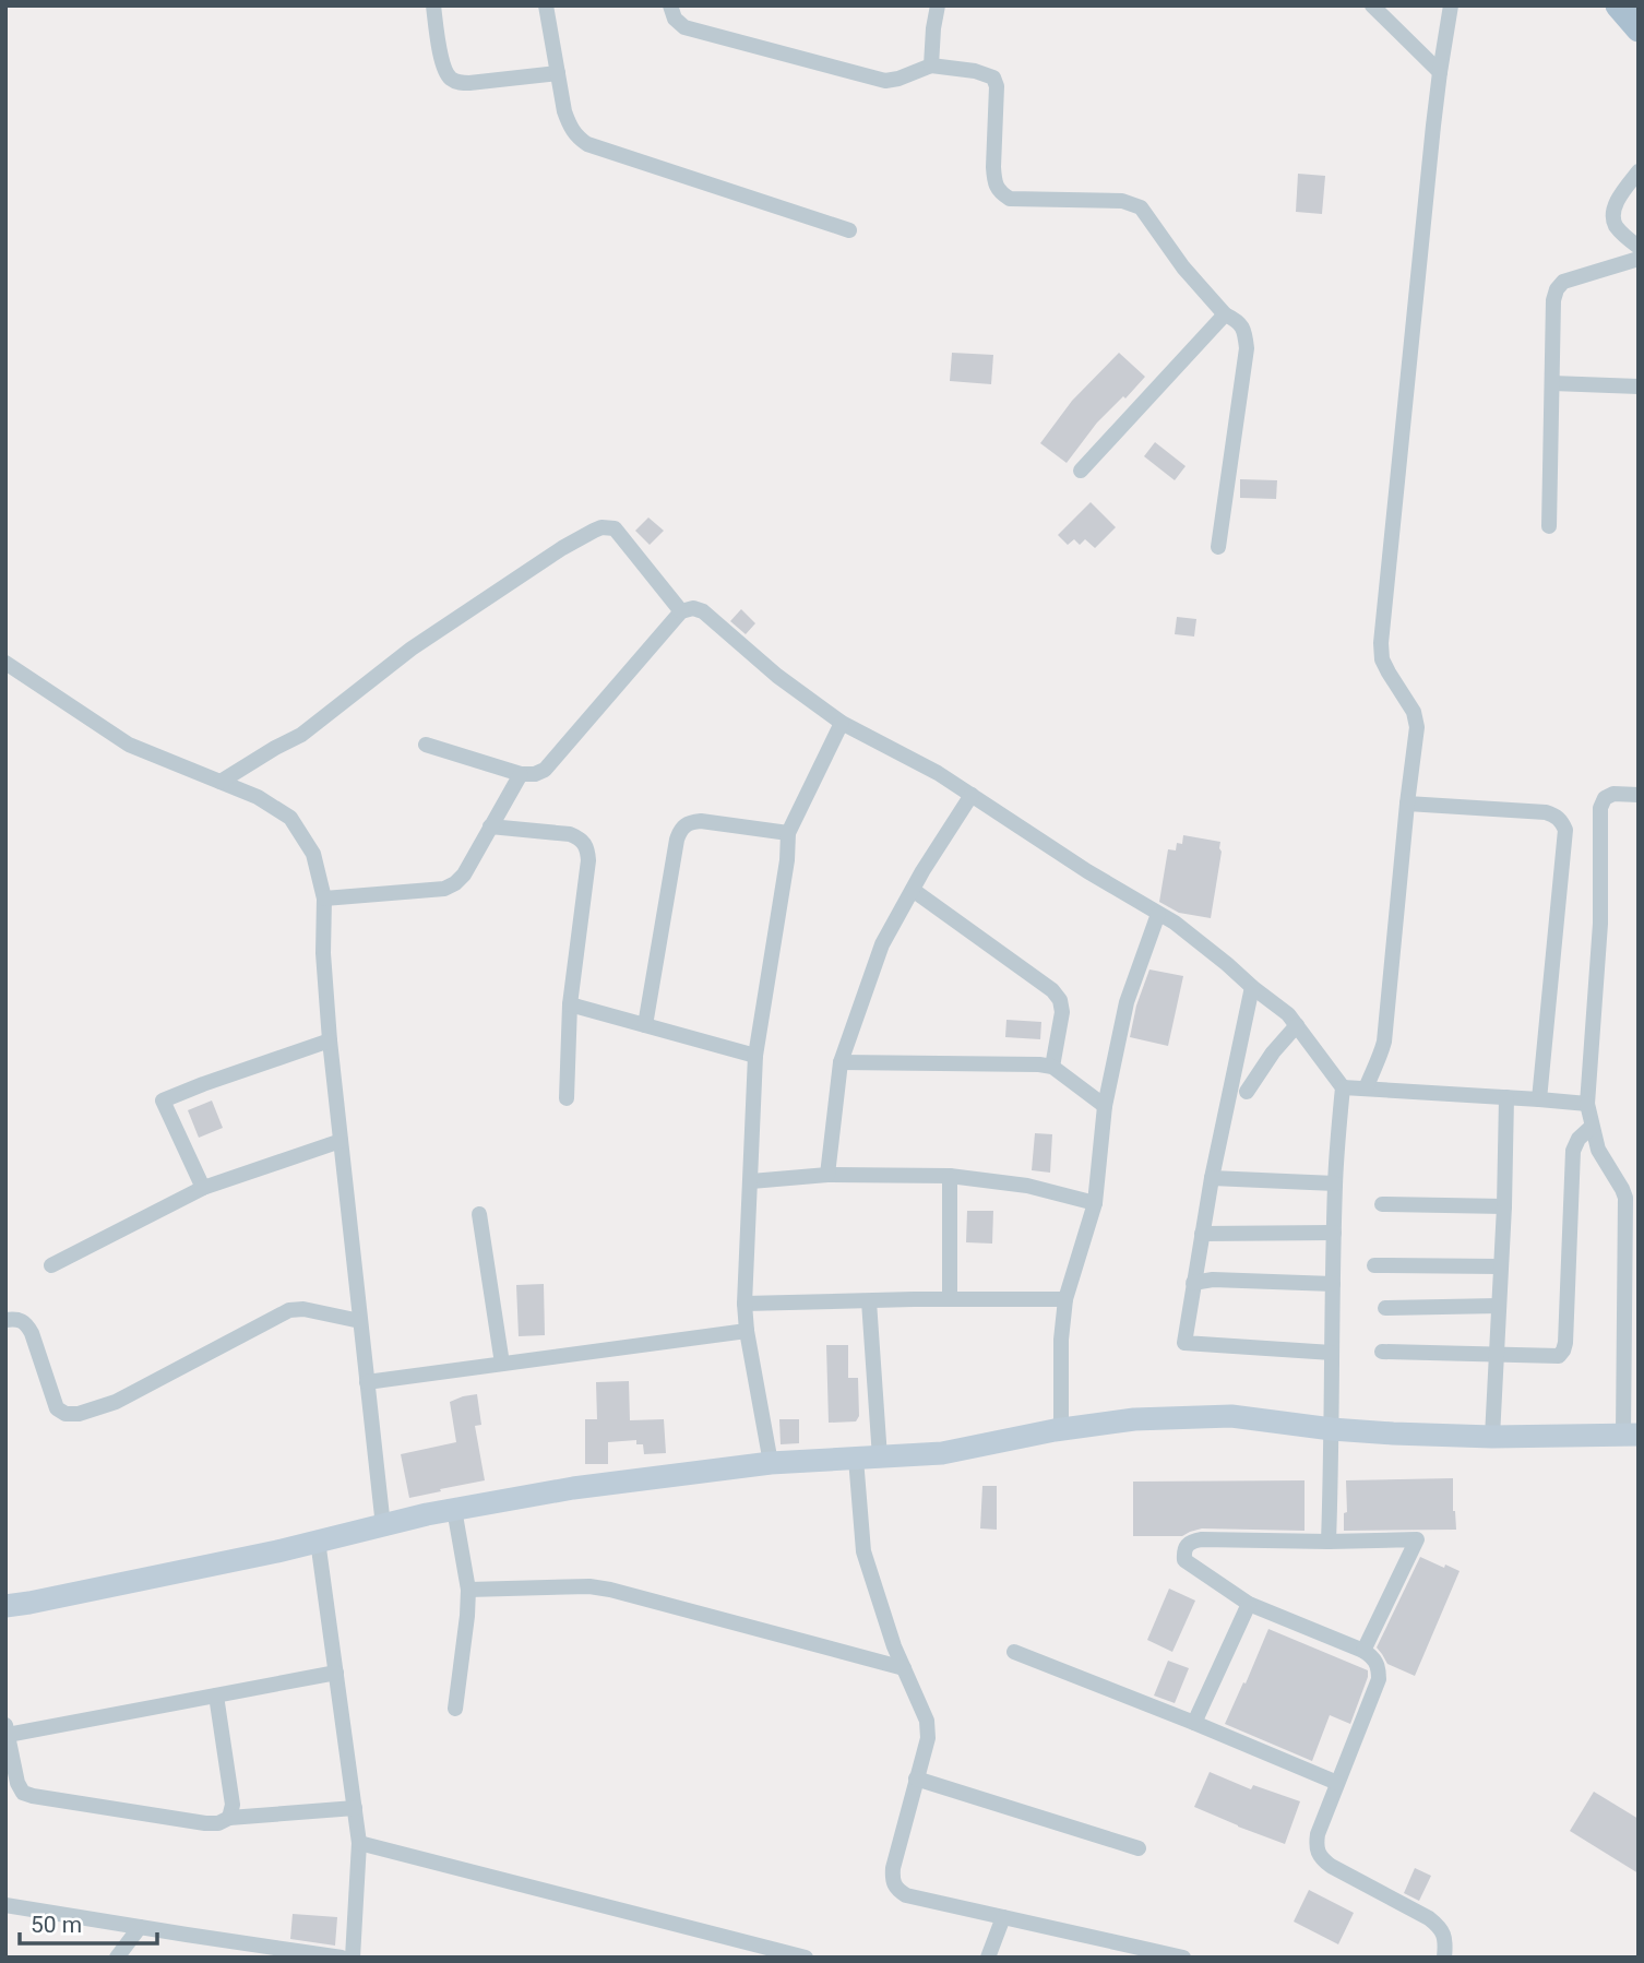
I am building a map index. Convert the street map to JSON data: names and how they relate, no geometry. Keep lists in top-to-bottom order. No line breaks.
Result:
{"scale_bar":"50 m"}
